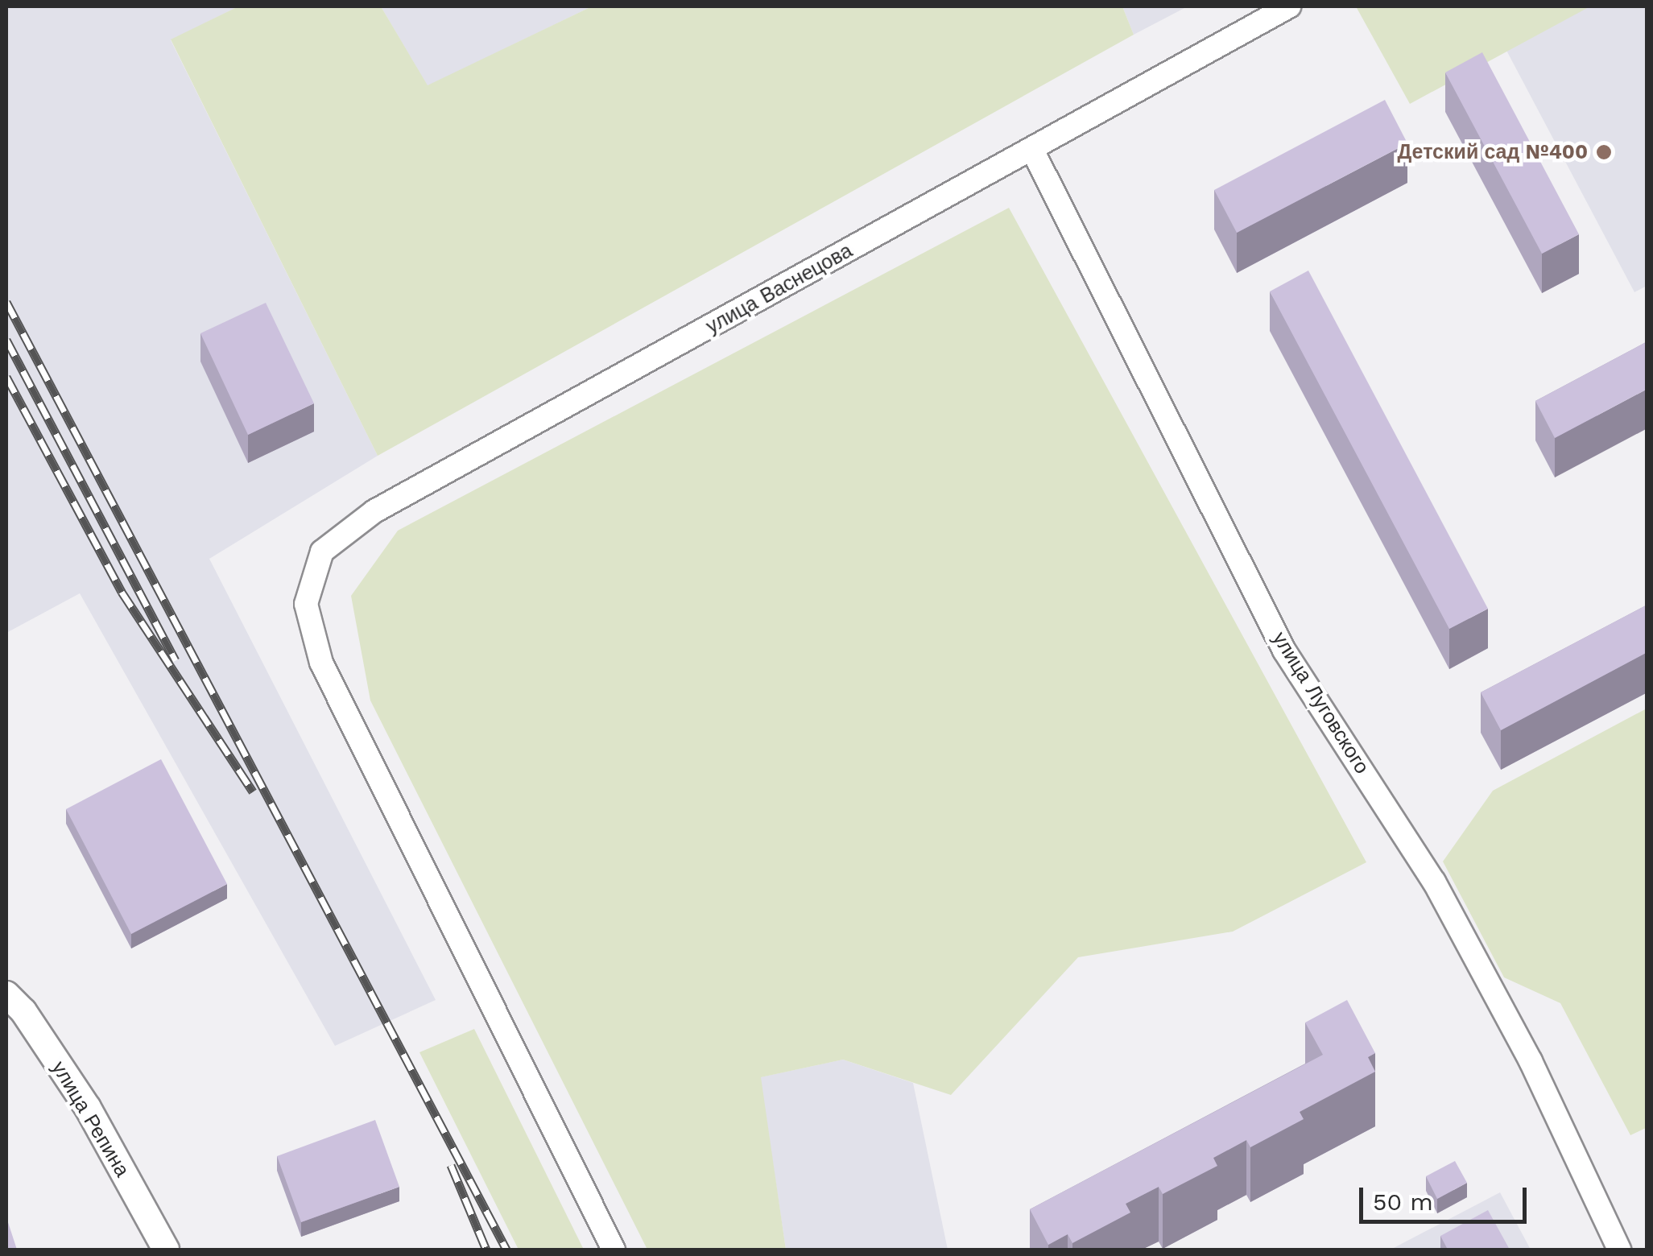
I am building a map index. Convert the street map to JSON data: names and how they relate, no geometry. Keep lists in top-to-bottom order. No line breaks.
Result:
{"streets":{"street":["улица Васнецова","улица Луговского","улица Репина"]},"crossings":[["улица Васнецова","улица Луговского"]],"places":["Детский сад №400"],"scale_bar":"50 m"}
